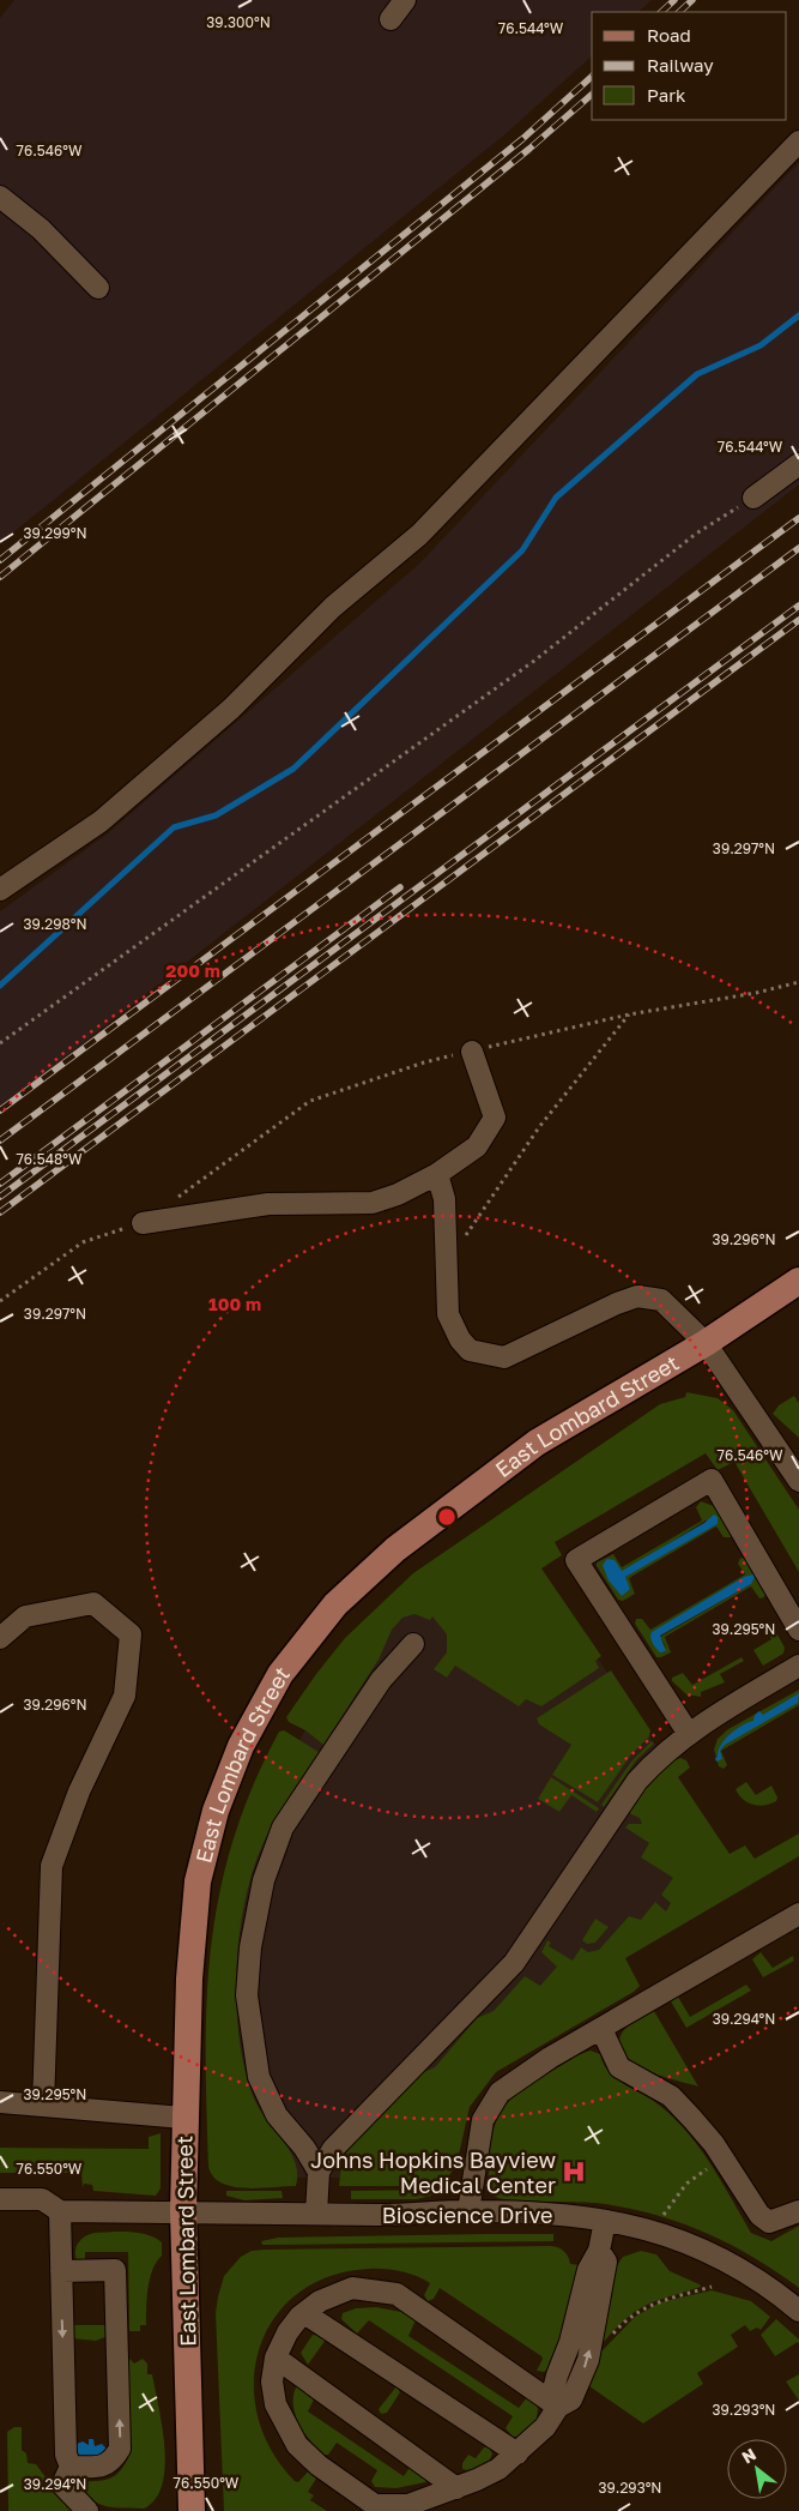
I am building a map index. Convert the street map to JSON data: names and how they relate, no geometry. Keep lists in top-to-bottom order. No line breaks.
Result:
{"streets":{"main road":["East Lombard Street"],"street":["Bioscience Drive"]},"crossings":[["East Lombard Street","Bioscience Drive"]],"places":{"hospital":["Johns Hopkins Bayview Medical Center"]},"legend":["Road","Railway","Park"],"north":"top left","coordinates":["39.300°N","76.544°W","76.546°W","39.299°N","39.297°N","39.298°N","76.548°W","39.296°N","39.295°N","39.294°N","76.550°W","39.293°N"],"rings":["200 m","100 m"]}
